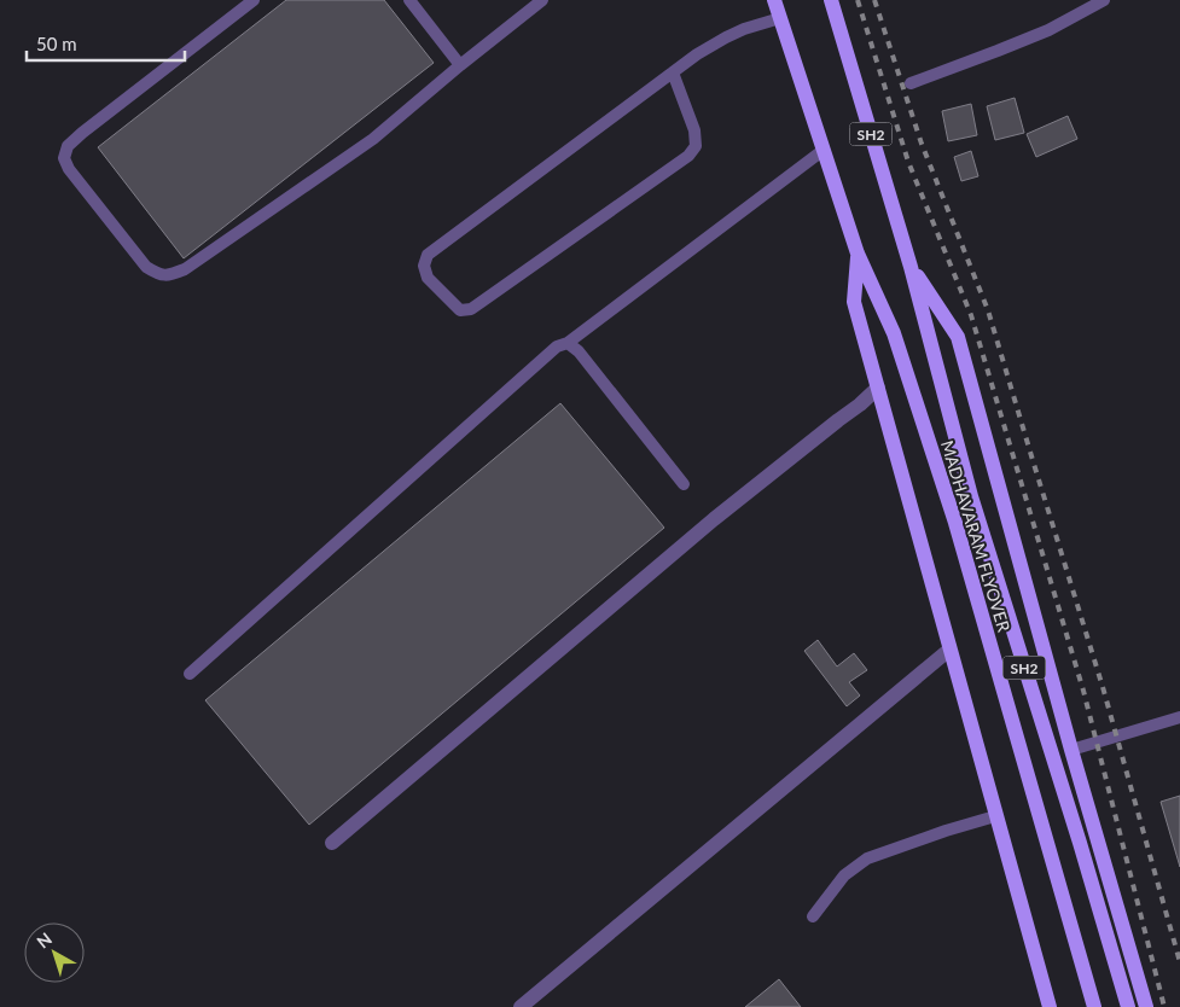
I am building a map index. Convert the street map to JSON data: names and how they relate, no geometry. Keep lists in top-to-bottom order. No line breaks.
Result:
{"streets":{"main road":["SH2","MADHAVARAM FLYOVER"]},"crossings":[["SH2","MADHAVARAM FLYOVER"]],"scale_bar":"50 m","north":"top left"}
